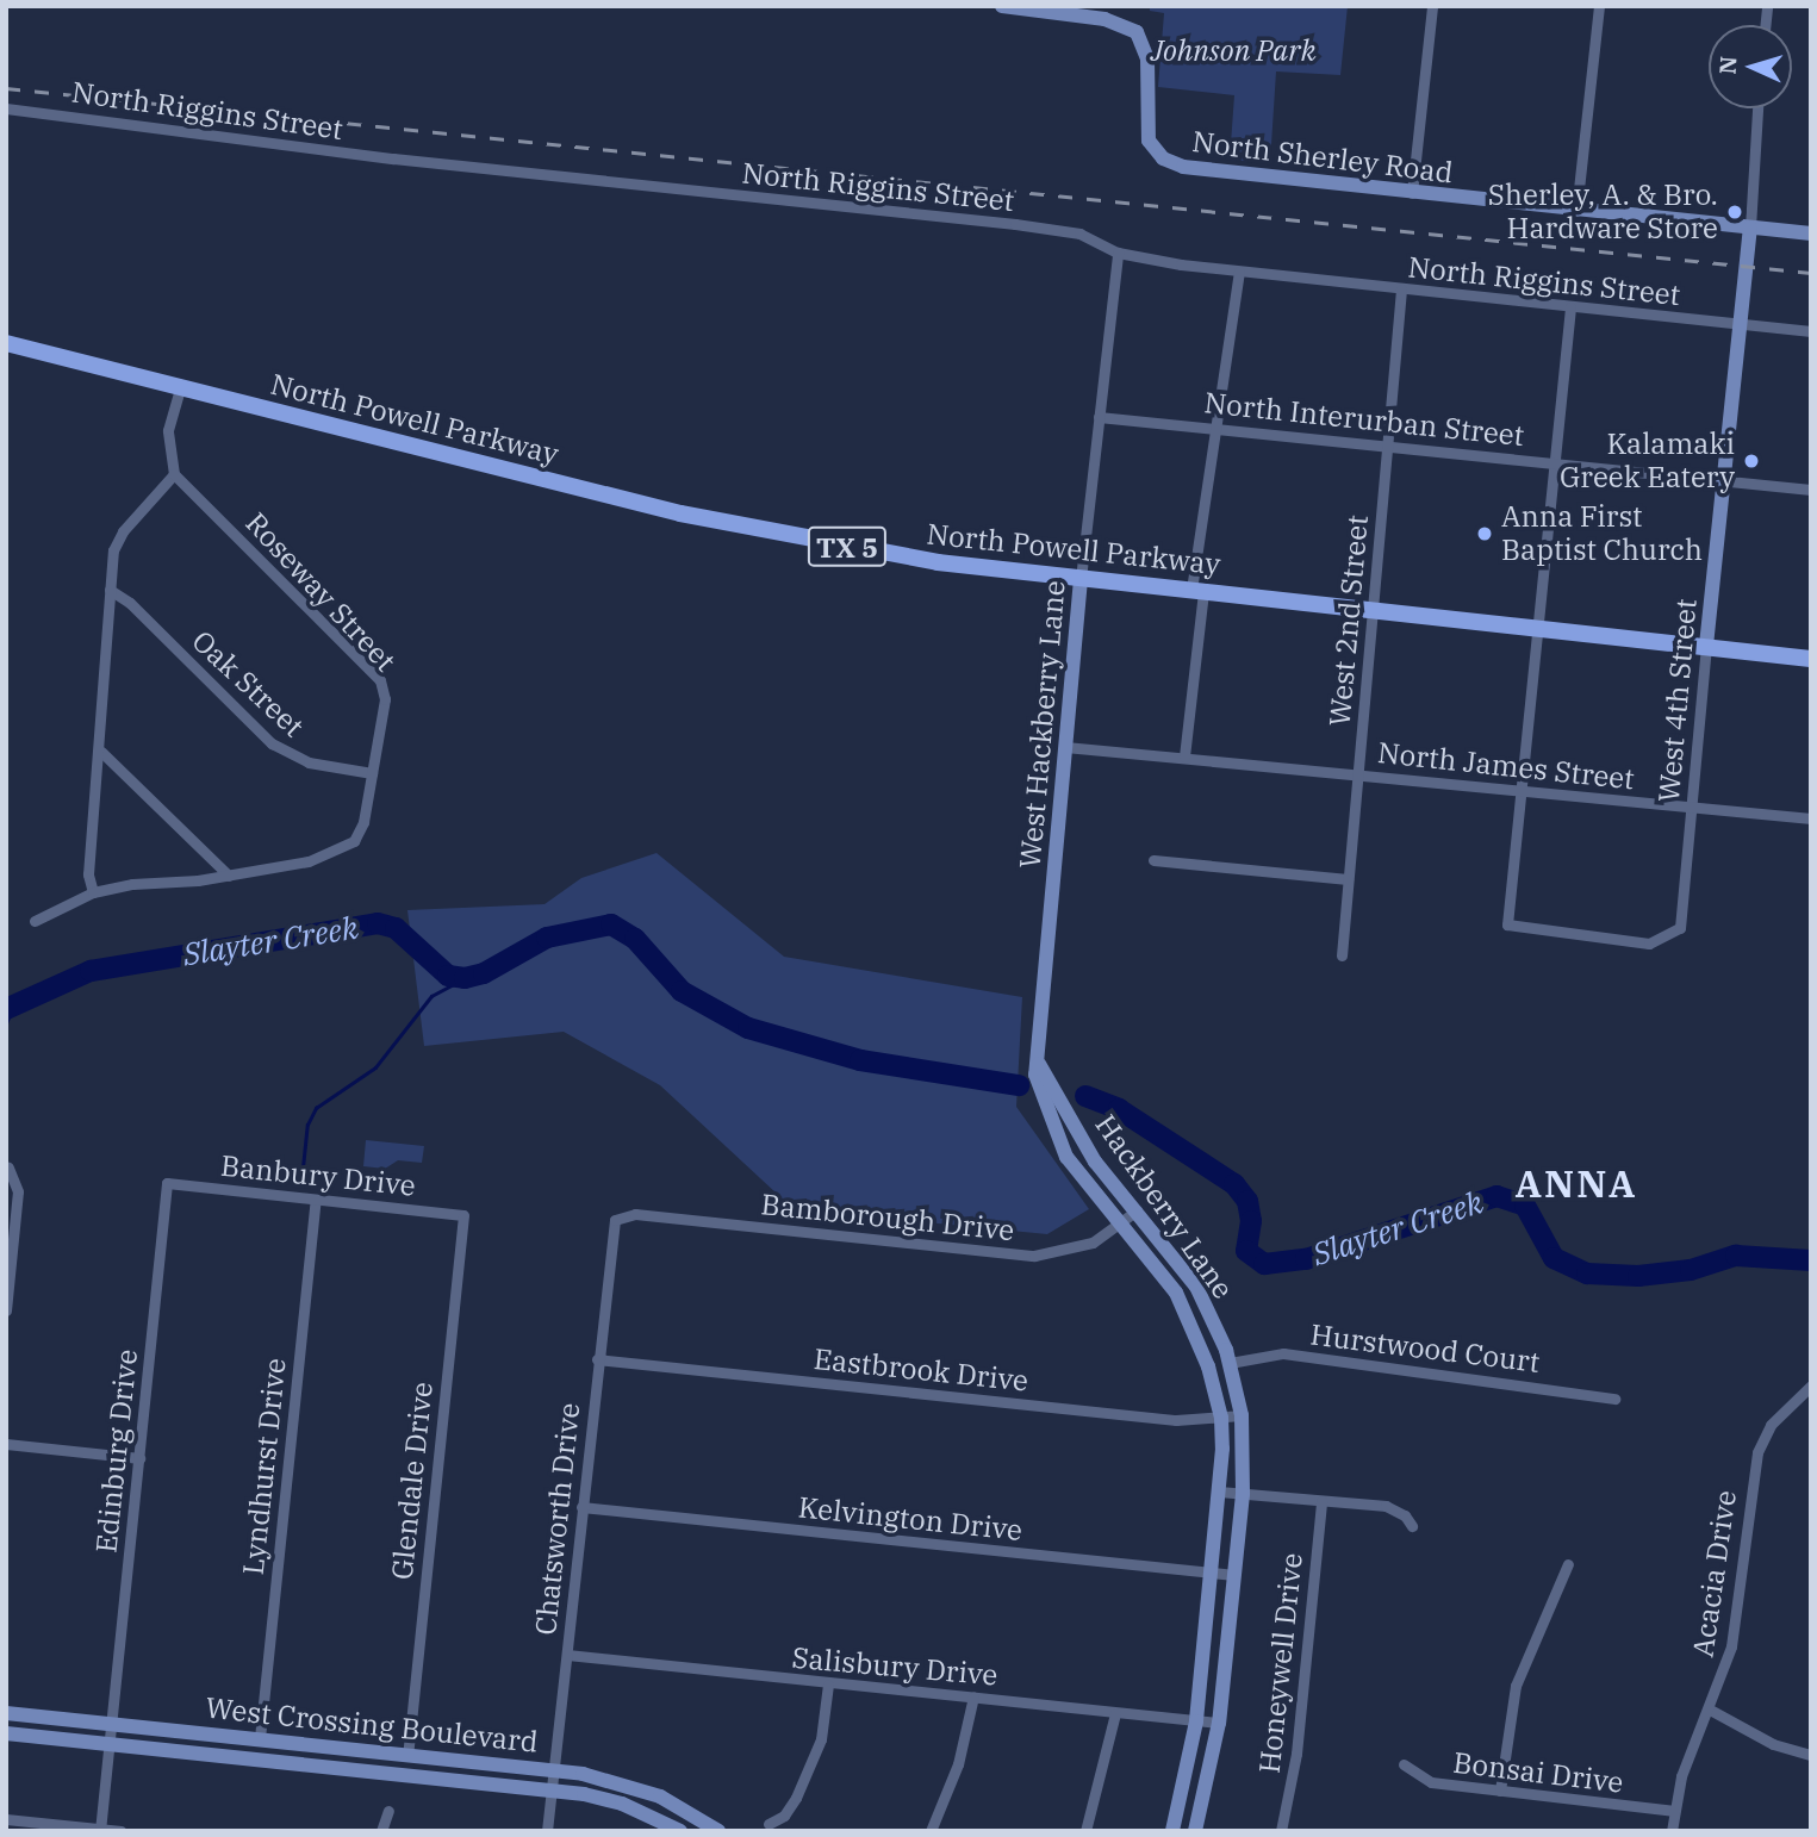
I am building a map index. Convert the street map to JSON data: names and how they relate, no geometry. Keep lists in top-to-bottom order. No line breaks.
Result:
{"streets":{"main road":["North Powell Parkway","TX 5"],"street":["North Riggins Street","North Sherley Road","North Interurban Street","Roseway Street","West 2nd Street","Oak Street","West 4th Street","West Hackberry Lane","North James Street","Banbury Drive","Hackberry Lane","Bamborough Drive","Hurstwood Court","Eastbrook Drive","Edinburg Drive","Lyndhurst Drive","Glendale Drive","Chatsworth Drive","Kelvington Drive","Acacia Drive","Honeywell Drive","Salisbury Drive","West Crossing Boulevard","Bonsai Drive"]},"crossings":[["North Riggins Street","West 2nd Street"],["North Riggins Street","West 4th Street"],["North Riggins Street","West Hackberry Lane"],["North Sherley Road","West 4th Street"],["North Powell Parkway","TX 5"],["North Powell Parkway","West 2nd Street"],["North Powell Parkway","West 4th Street"],["North Powell Parkway","West Hackberry Lane"],["North Interurban Street","West 2nd Street"],["North Interurban Street","West 4th Street"],["North Interurban Street","West Hackberry Lane"],["TX 5","West 4th Street"],["Roseway Street","Oak Street"],["West 2nd Street","North James Street"],["West 4th Street","North James Street"],["West Hackberry Lane","North James Street"],["West Hackberry Lane","Hackberry Lane"],["Banbury Drive","Edinburg Drive"],["Banbury Drive","Lyndhurst Drive"],["Banbury Drive","Glendale Drive"],["Hackberry Lane","Bamborough Drive"],["Hackberry Lane","Hurstwood Court"],["Hackberry Lane","Eastbrook Drive"],["Hackberry Lane","Kelvington Drive"],["Hackberry Lane","Salisbury Drive"],["Bamborough Drive","Chatsworth Drive"],["Eastbrook Drive","Chatsworth Drive"],["Edinburg Drive","West Crossing Boulevard"],["Lyndhurst Drive","West Crossing Boulevard"],["Glendale Drive","West Crossing Boulevard"],["Chatsworth Drive","Kelvington Drive"],["Chatsworth Drive","Salisbury Drive"],["Chatsworth Drive","West Crossing Boulevard"],["Acacia Drive","Bonsai Drive"]],"districts":["ANNA"],"water":["Slayter Creek"],"parks":["Johnson Park"],"places":["Sherley, A. & Bro. Hardware Store","Kalamaki Greek Eatery","Anna First Baptist Church"],"north":"left"}
